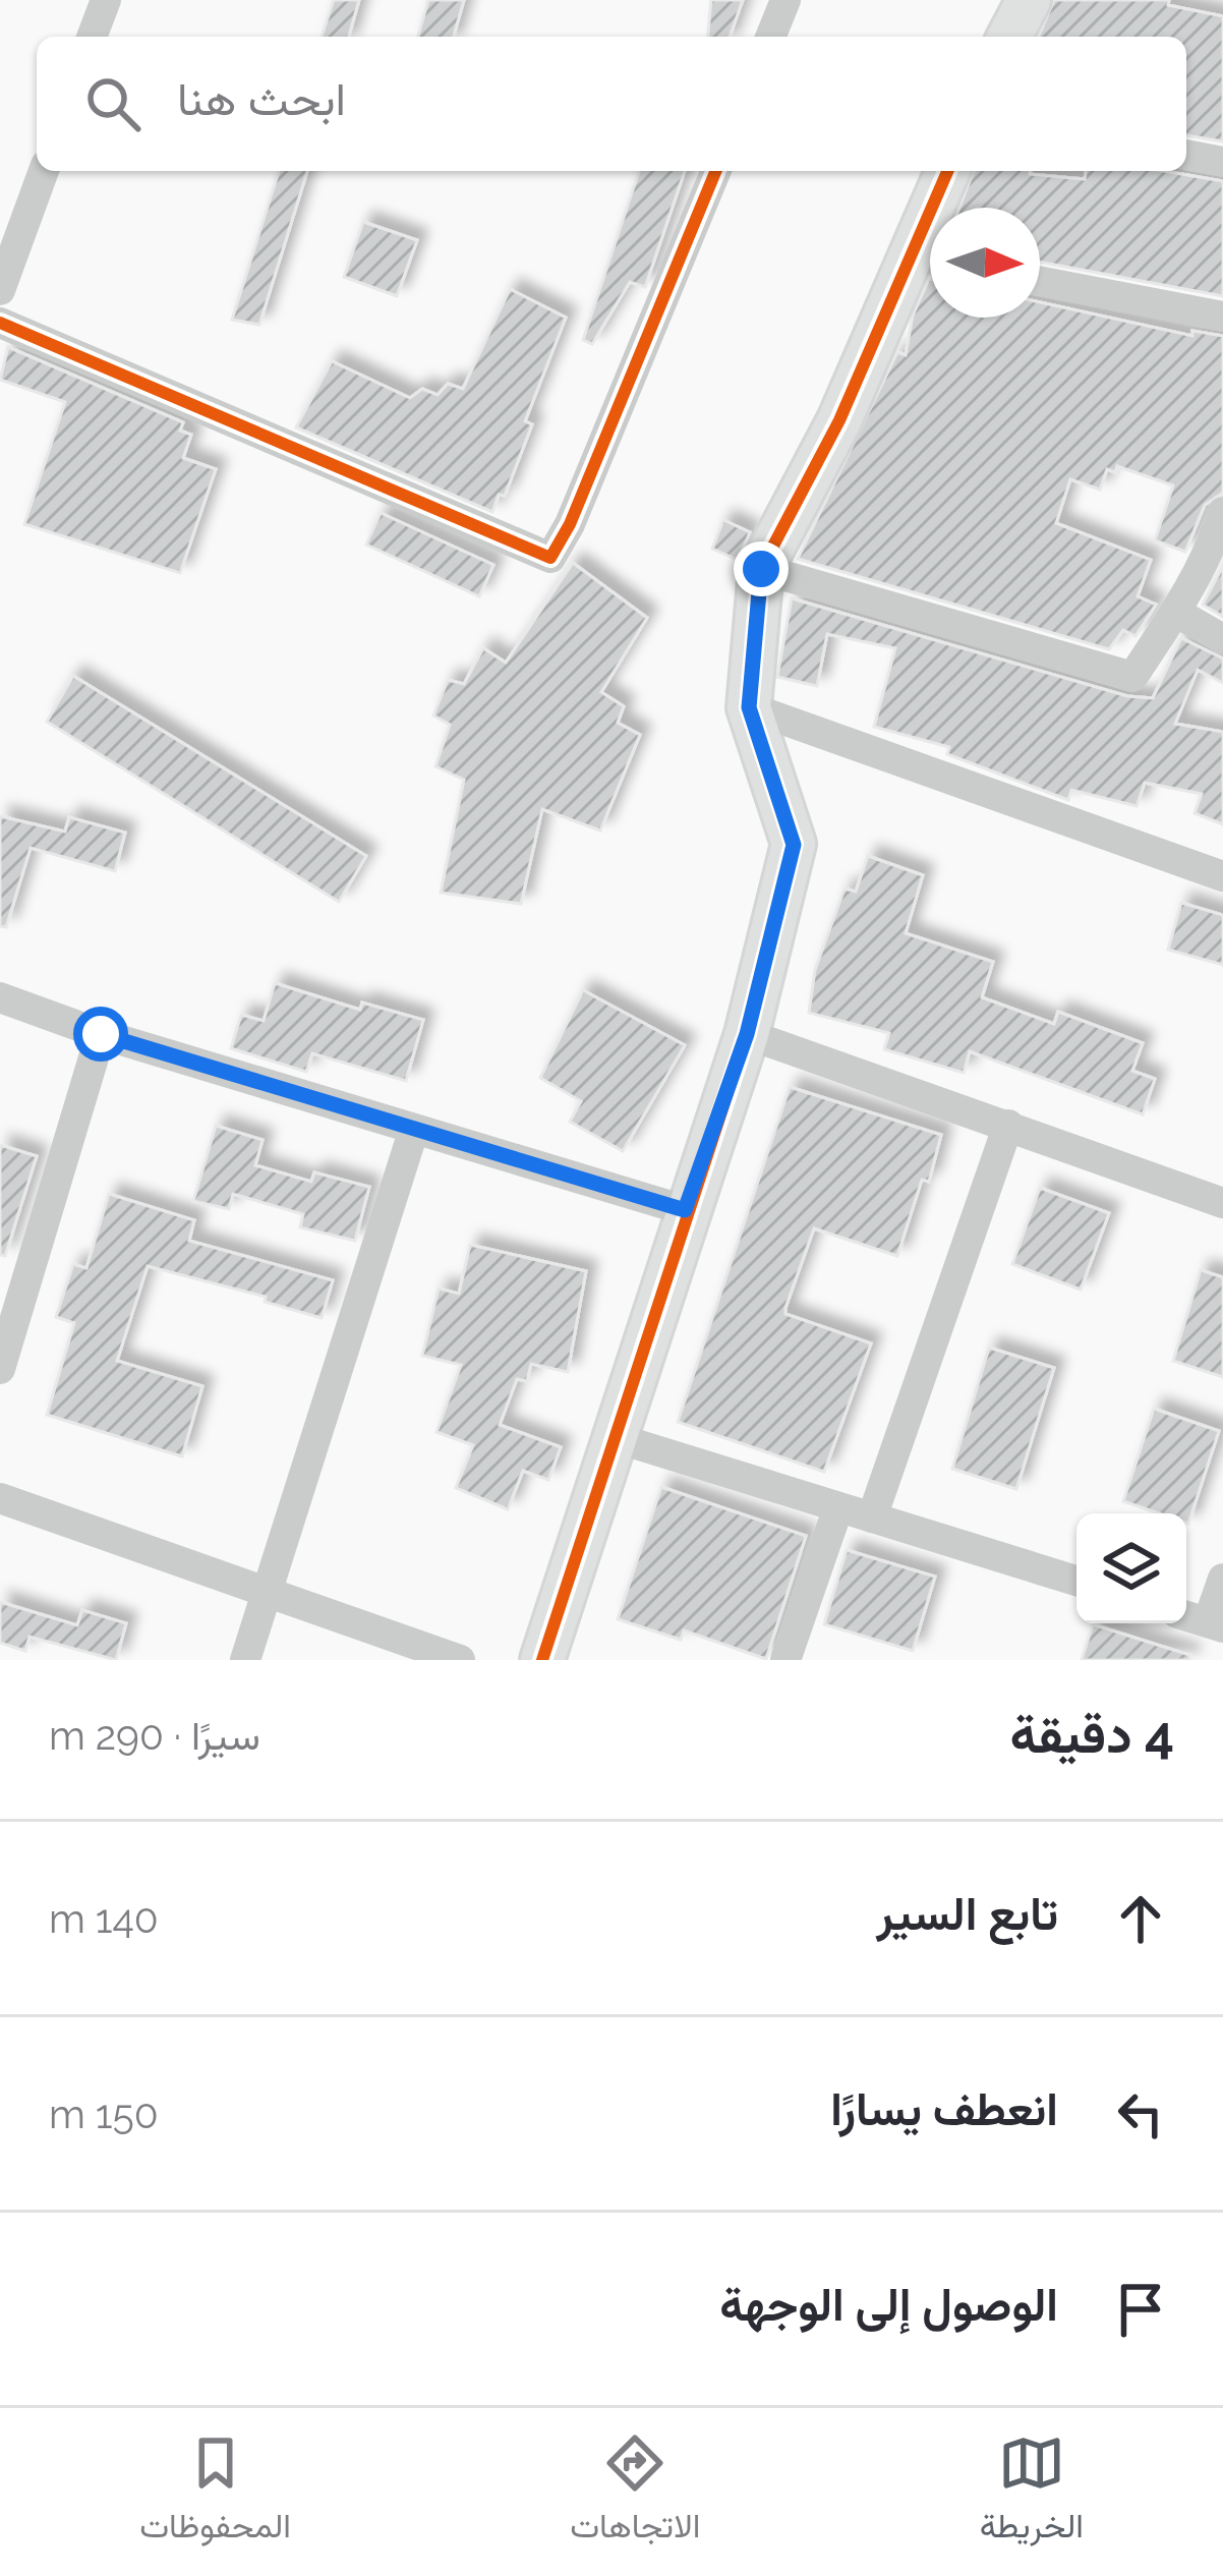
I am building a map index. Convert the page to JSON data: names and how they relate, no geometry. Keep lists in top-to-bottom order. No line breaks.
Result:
{"north":"right","page":{"search":"ابحث هنا","heading":["4 دقيقة","سيرًا · 290 m"],"list":[["تابع السير","140 m"],["انعطف يسارًا","150 m"],"الوصول إلى الوجهة"],"nav":["الخريطة","الاتجاهات","المحفوظات"]}}
